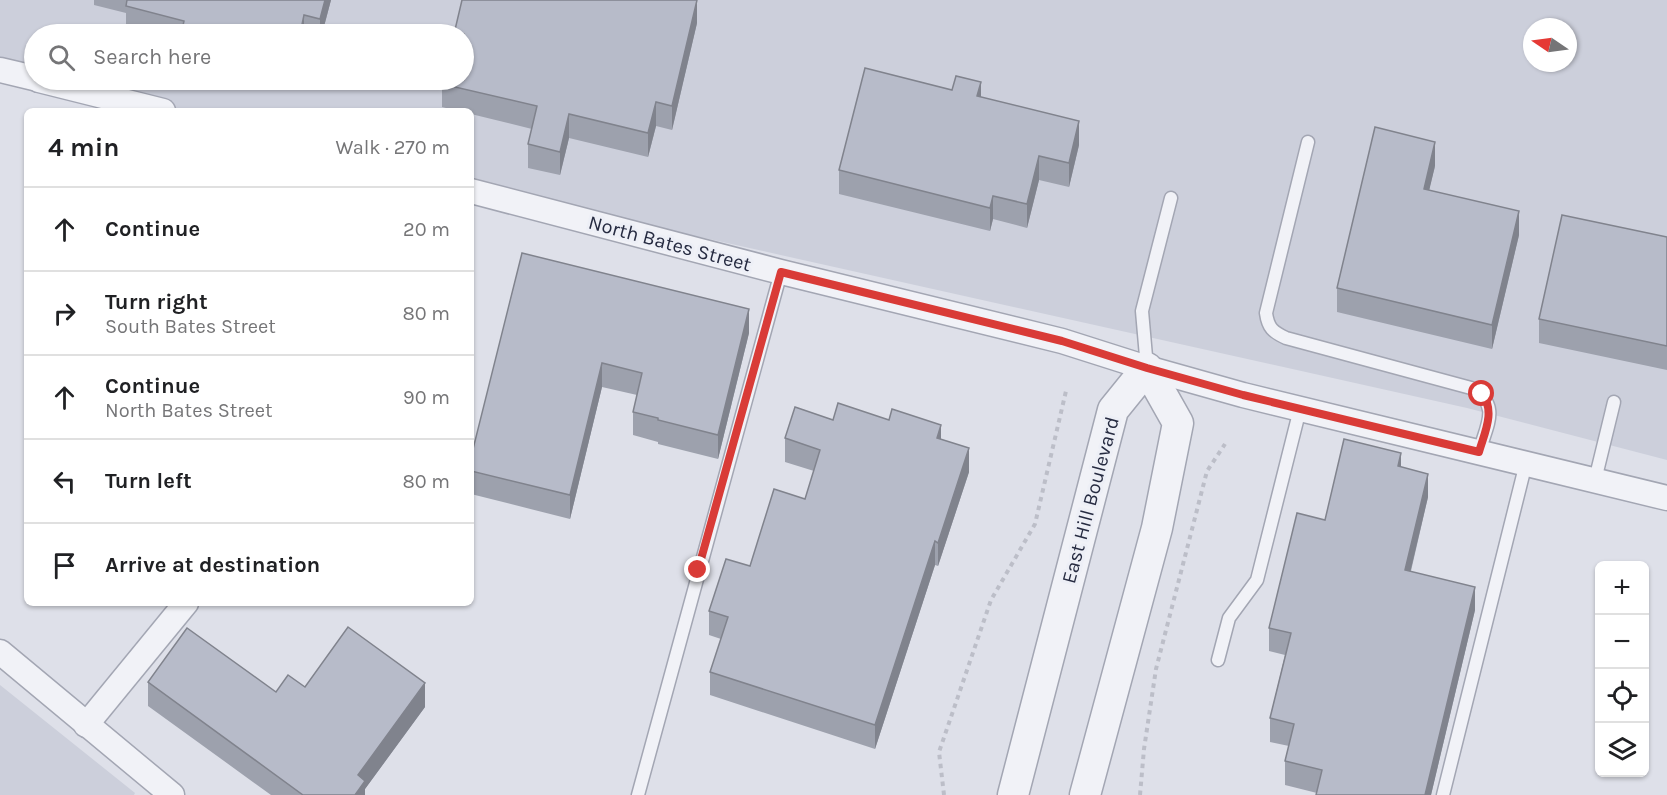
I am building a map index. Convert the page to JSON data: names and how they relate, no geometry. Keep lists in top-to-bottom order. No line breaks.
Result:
{"streets":{"street":["North Bates Street","East Hill Boulevard"]},"crossings":[["North Bates Street","East Hill Boulevard"]],"north":"left","page":{"search":"Search here","heading":["4 min","Walk · 270 m"],"list":[["Continue","20 m"],["Turn right","South Bates Street","80 m"],["Continue","North Bates Street","90 m"],["Turn left","80 m"],"Arrive at destination"],"map_buttons":["+","−"]}}
